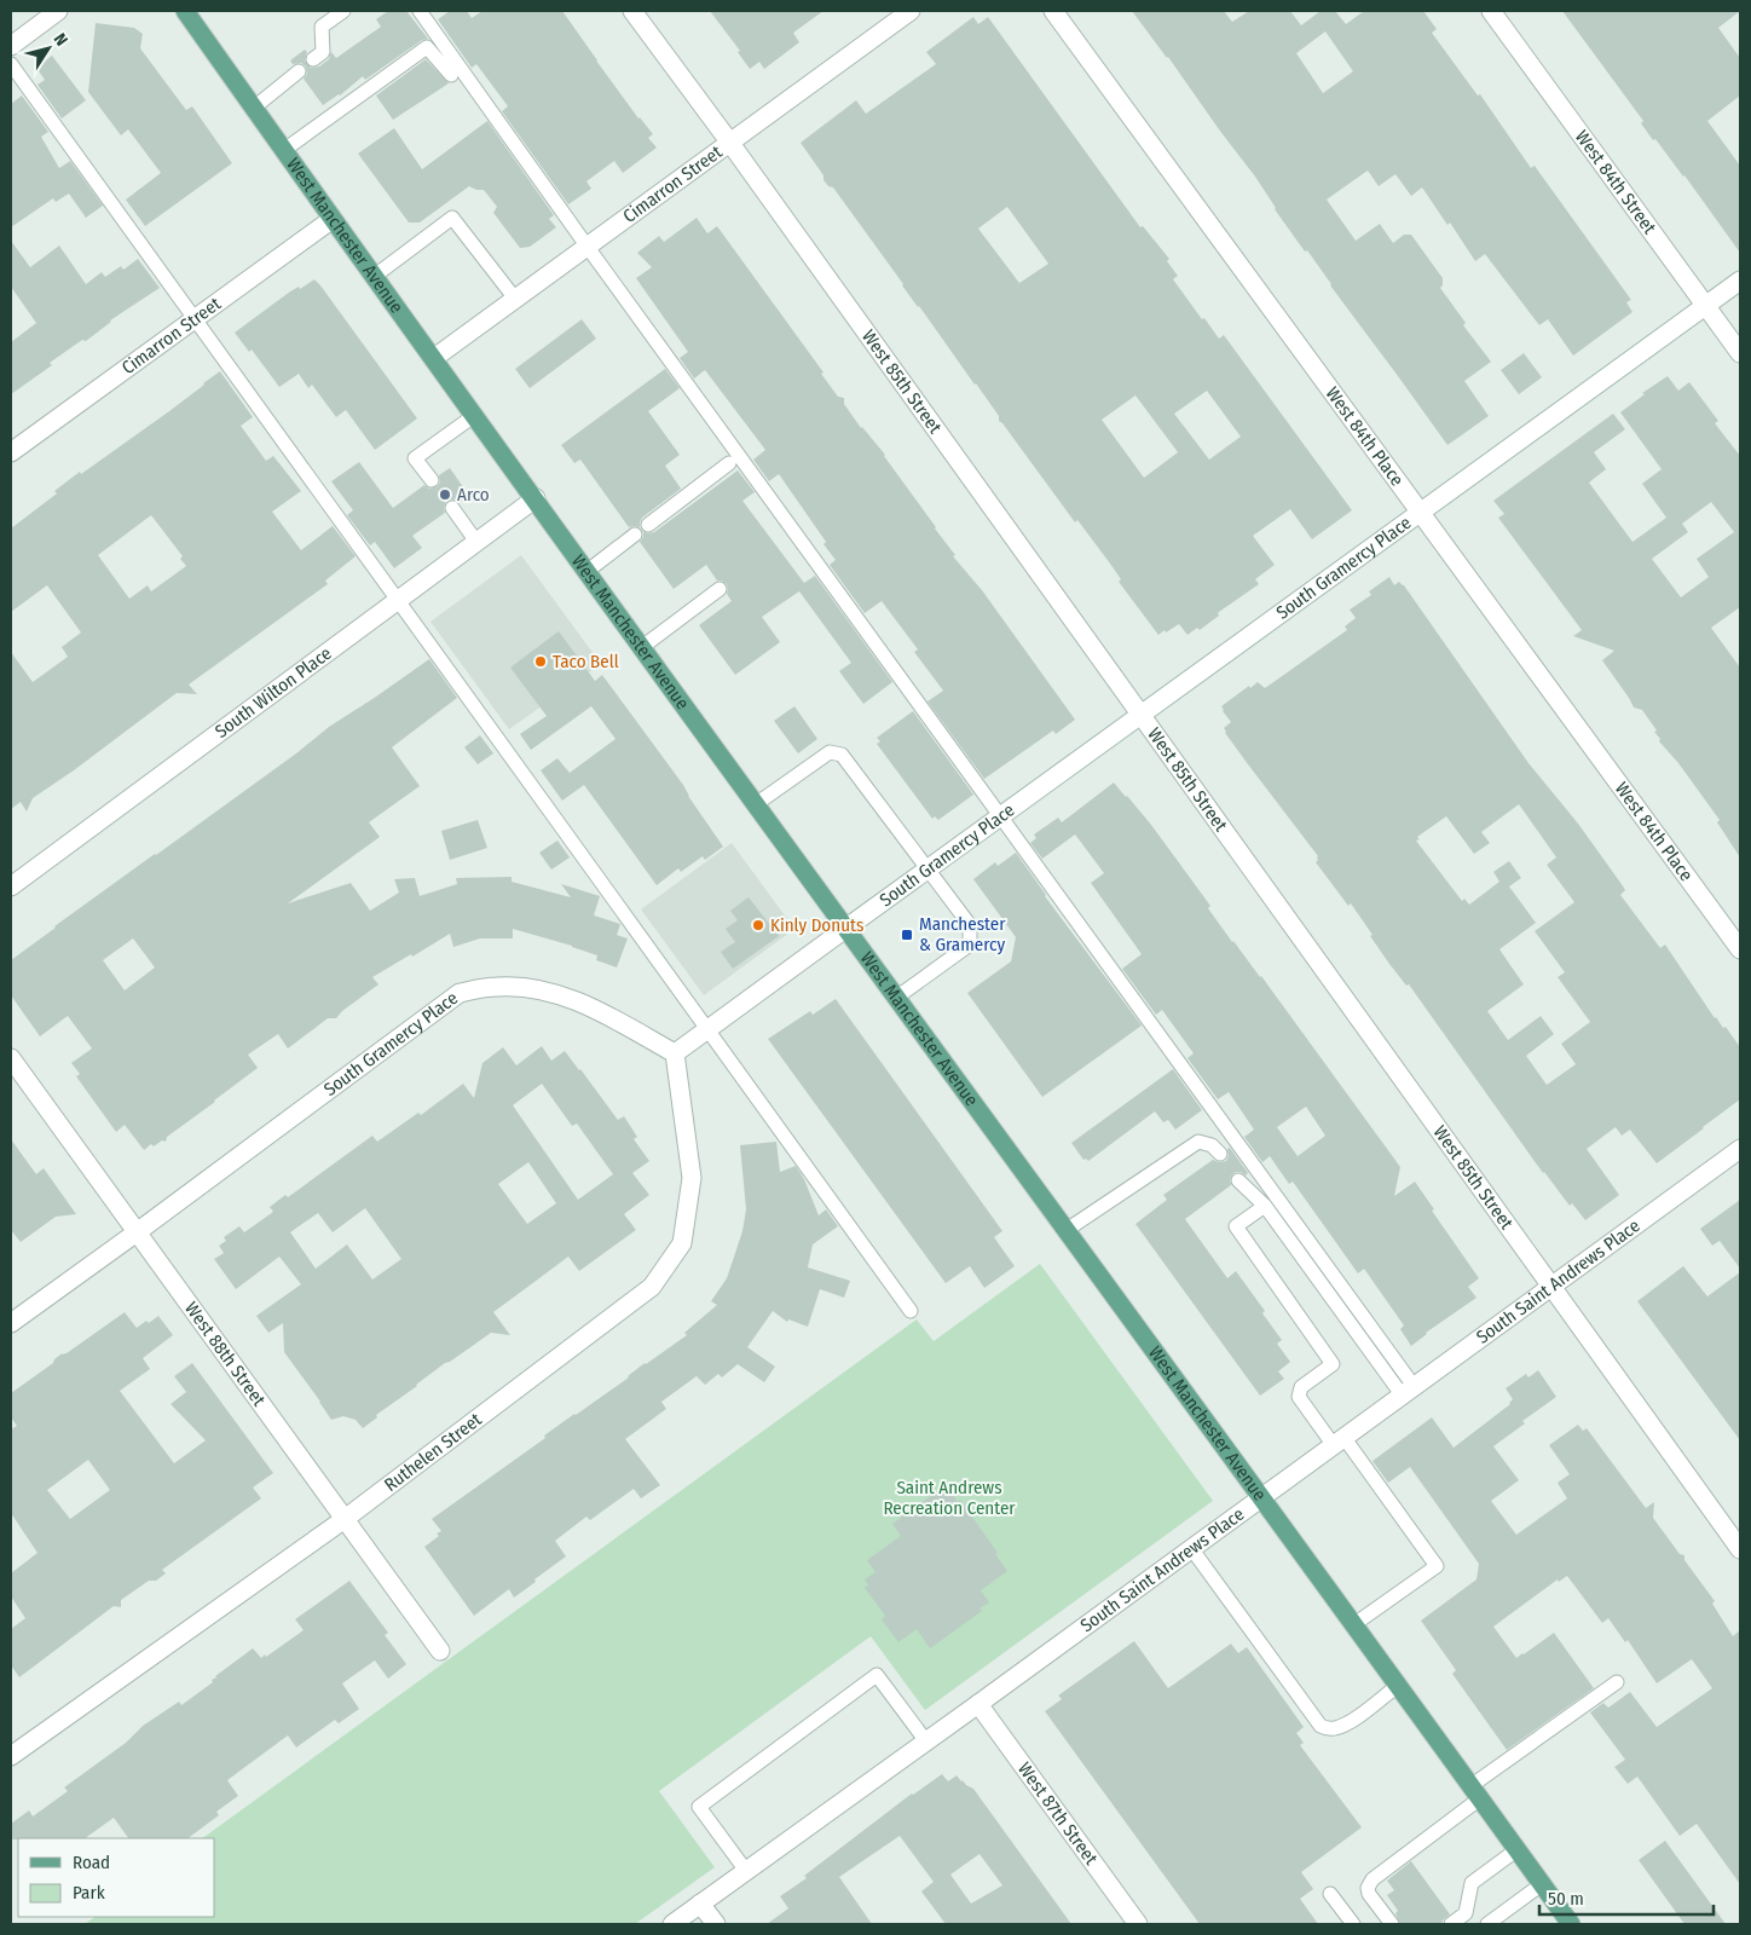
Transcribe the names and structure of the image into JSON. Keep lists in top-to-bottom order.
{
  "streets": {
    "main road": ["West Manchester Avenue"],
    "street": [
      "West 84th Street",
      "Cimarron Street",
      "West 85th Street",
      "West 84th Place",
      "South Gramercy Place",
      "South Wilton Place",
      "South Saint Andrews Place",
      "West 88th Street",
      "Ruthelen Street",
      "West 87th Street"
    ]
  },
  "crossings": [
    ["West 84th Street", "South Gramercy Place"],
    ["Cimarron Street", "West Manchester Avenue"],
    ["Cimarron Street", "West 85th Street"],
    ["West Manchester Avenue", "South Gramercy Place"],
    ["West Manchester Avenue", "South Wilton Place"],
    ["West Manchester Avenue", "South Saint Andrews Place"],
    ["West 85th Street", "South Gramercy Place"],
    ["West 85th Street", "South Saint Andrews Place"],
    ["West 84th Place", "South Gramercy Place"],
    ["South Gramercy Place", "West 88th Street"],
    ["South Gramercy Place", "Ruthelen Street"],
    ["South Saint Andrews Place", "West 87th Street"],
    ["West 88th Street", "Ruthelen Street"]
  ],
  "parks": ["Saint Andrews Recreation Center"],
  "places": {
    "other": ["Arco", "Taco Bell", "Kinly Donuts"],
    "transit": ["Manchester & Gramercy"]
  },
  "legend": ["Road", "Park"],
  "scale_bar": "50 m",
  "north": "top right"
}
